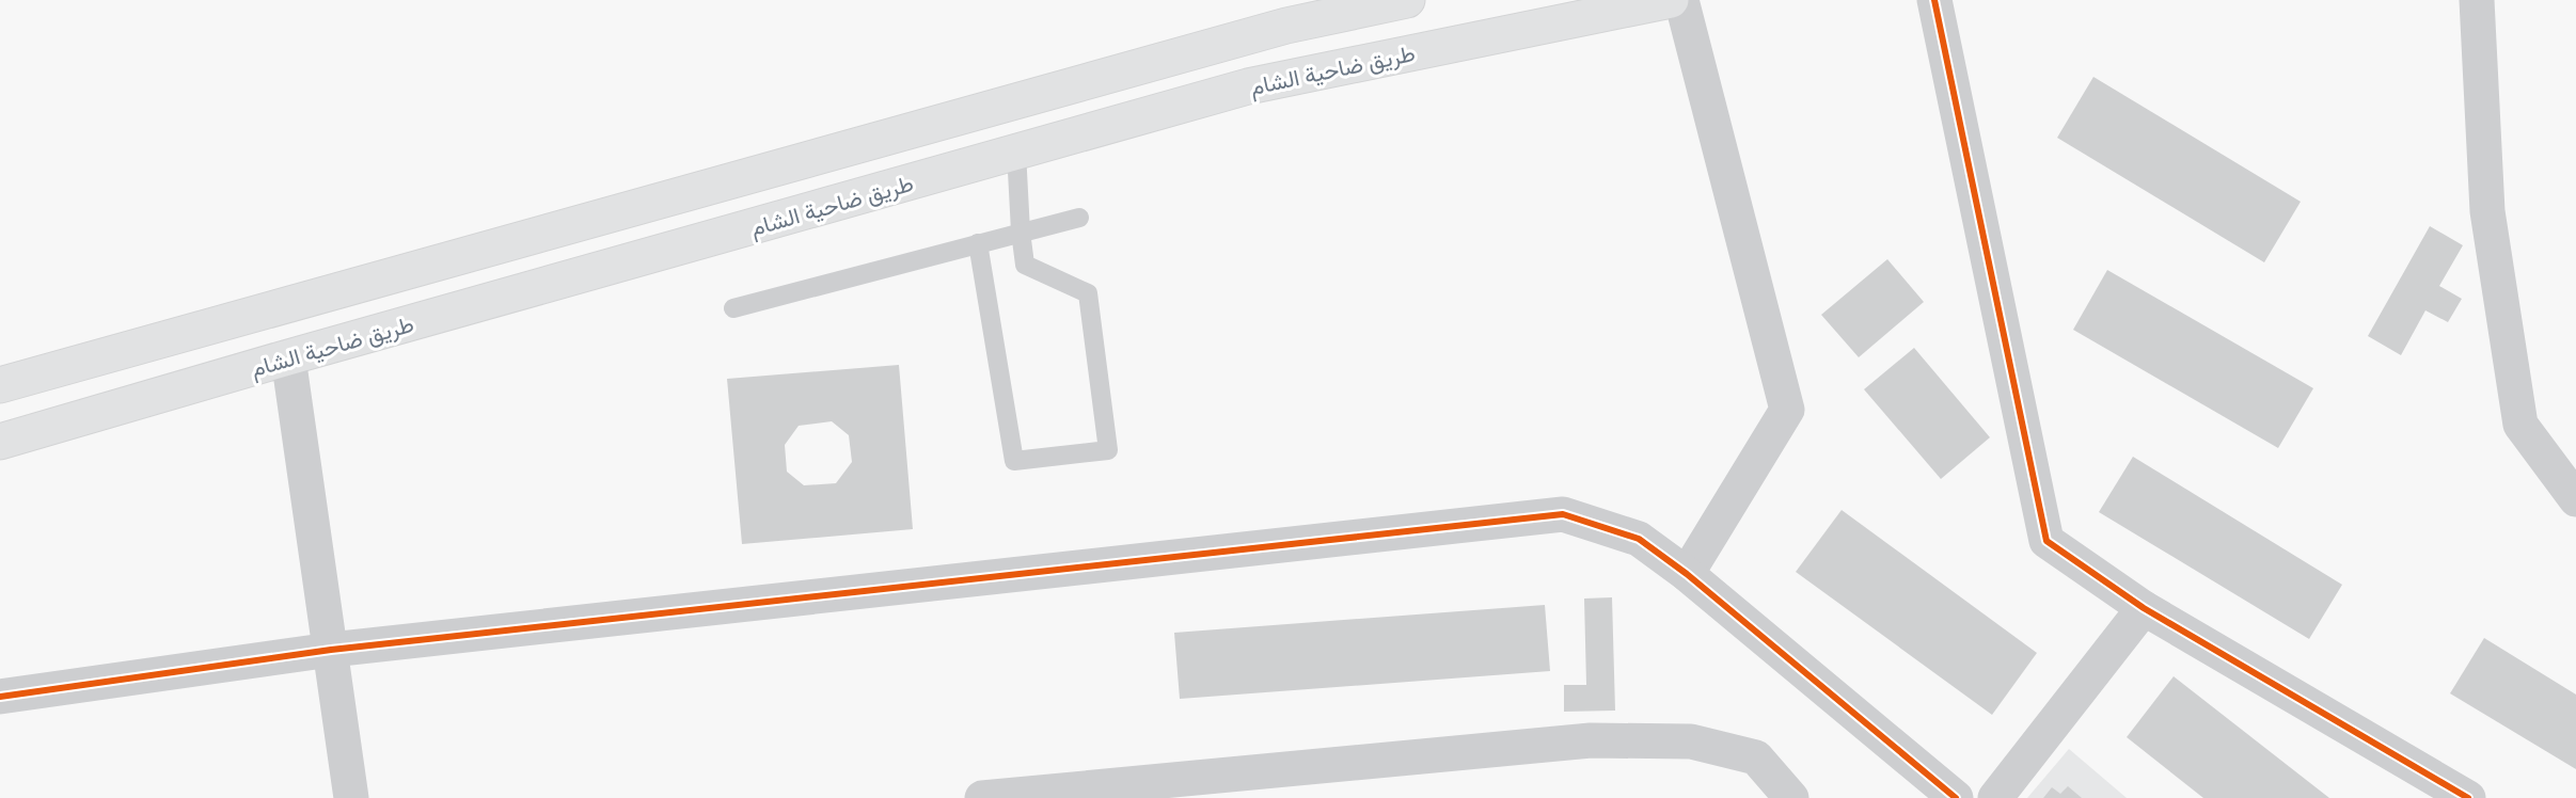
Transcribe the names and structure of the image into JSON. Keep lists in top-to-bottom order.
{
  "streets": {
    "main road": ["طريق ضاحية الشام"]
  }
}
